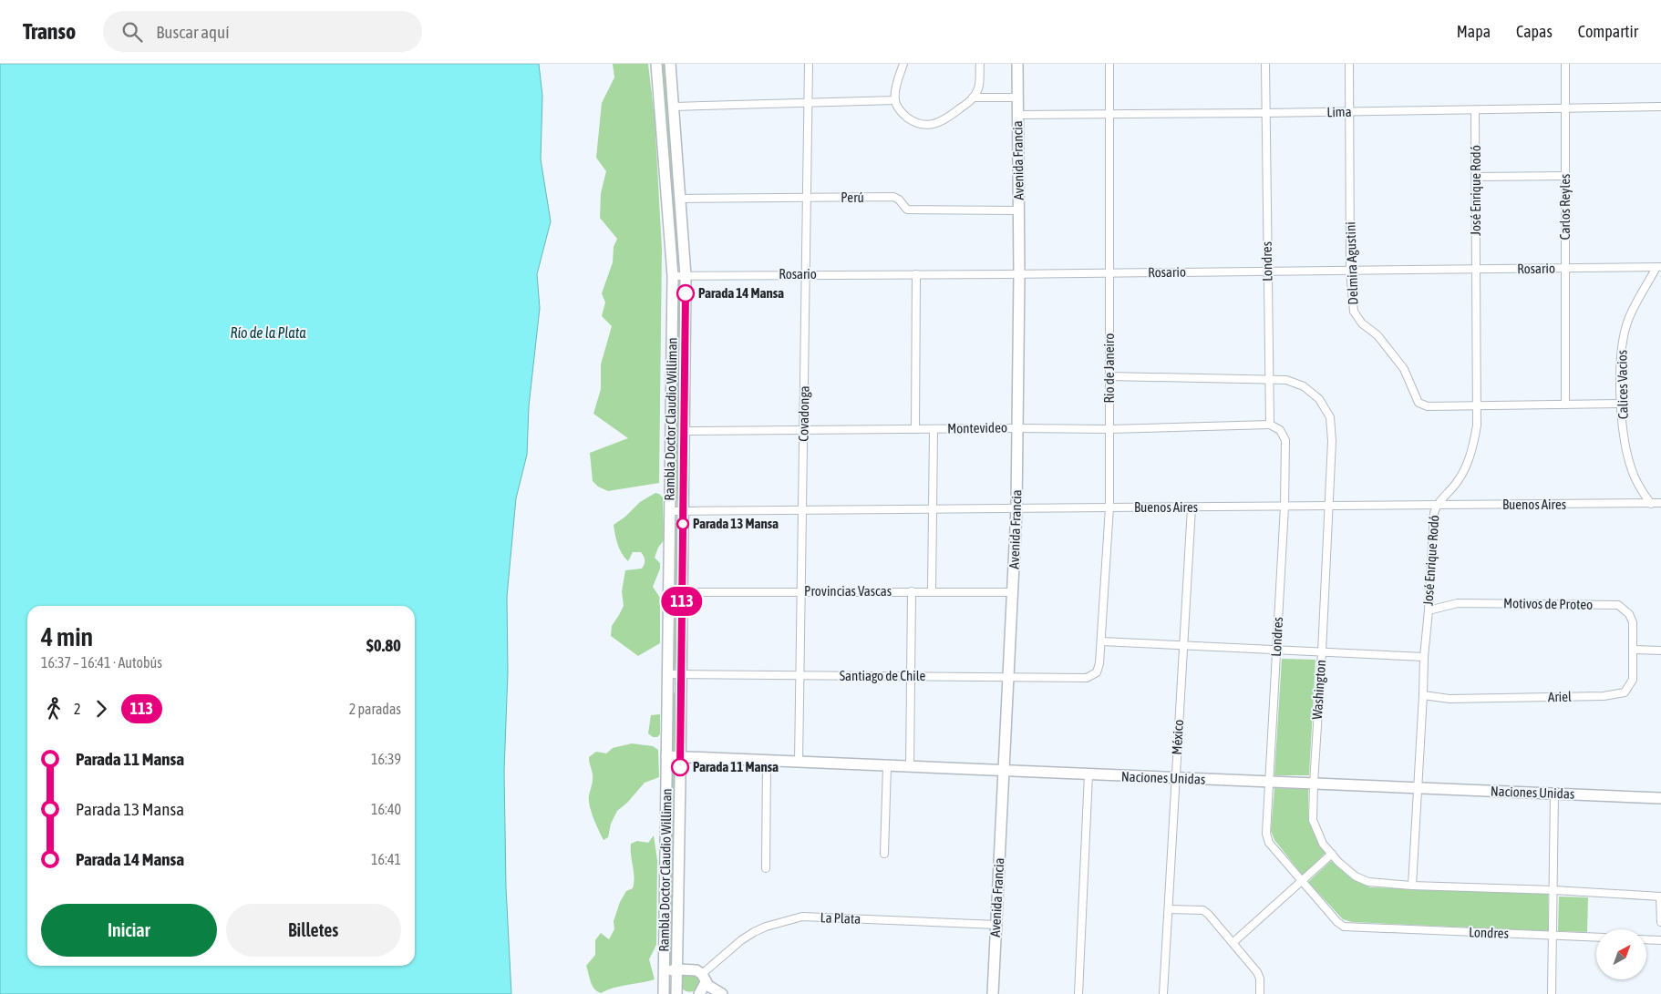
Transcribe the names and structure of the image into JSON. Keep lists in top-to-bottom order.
{
  "streets": {
    "street": [
      "Lima",
      "Avenida Francia",
      "José Enrique Rodó",
      "Perú",
      "Carlos Reyles",
      "Londres",
      "Delmira Agustini",
      "Rosario",
      "Rio de Janeiro",
      "Calices Vacios",
      "Covadonga",
      "Rambla Doctor Claudio Williman",
      "Montevideo",
      "Buenos Aires",
      "Provincias Vascas",
      "Motivos de Proteo",
      "Santiago de Chile",
      "Washington",
      "Ariel",
      "México",
      "Naciones Unidas",
      "La Plata"
    ]
  },
  "crossings": [
    ["Lima", "Avenida Francia"],
    ["Lima", "José Enrique Rodó"],
    ["Lima", "Carlos Reyles"],
    ["Lima", "Londres"],
    ["Lima", "Delmira Agustini"],
    ["Lima", "Rio de Janeiro"],
    ["Avenida Francia", "Perú"],
    ["Avenida Francia", "Rosario"],
    ["Avenida Francia", "Montevideo"],
    ["Avenida Francia", "Buenos Aires"],
    ["Avenida Francia", "Provincias Vascas"],
    ["Avenida Francia", "Santiago de Chile"],
    ["Avenida Francia", "Naciones Unidas"],
    ["Avenida Francia", "La Plata"],
    ["José Enrique Rodó", "Delmira Agustini"],
    ["José Enrique Rodó", "Rosario"],
    ["José Enrique Rodó", "Buenos Aires"],
    ["José Enrique Rodó", "Motivos de Proteo"],
    ["José Enrique Rodó", "Washington"],
    ["José Enrique Rodó", "Ariel"],
    ["José Enrique Rodó", "Naciones Unidas"],
    ["Perú", "Covadonga"],
    ["Perú", "Rambla Doctor Claudio Williman"],
    ["Carlos Reyles", "Delmira Agustini"],
    ["Carlos Reyles", "Rosario"],
    ["Londres", "Rosario"],
    ["Londres", "Montevideo"],
    ["Londres", "Buenos Aires"],
    ["Londres", "Washington"],
    ["Londres", "Naciones Unidas"],
    ["Delmira Agustini", "Rosario"],
    ["Delmira Agustini", "Calices Vacios"],
    ["Rosario", "Rio de Janeiro"],
    ["Rosario", "Calices Vacios"],
    ["Rosario", "Covadonga"],
    ["Rosario", "Rambla Doctor Claudio Williman"],
    ["Rio de Janeiro", "Montevideo"],
    ["Rio de Janeiro", "Buenos Aires"],
    ["Rio de Janeiro", "Santiago de Chile"],
    ["Rio de Janeiro", "Washington"],
    ["Calices Vacios", "Buenos Aires"],
    ["Covadonga", "Montevideo"],
    ["Covadonga", "Buenos Aires"],
    ["Covadonga", "Provincias Vascas"],
    ["Covadonga", "Santiago de Chile"],
    ["Covadonga", "Naciones Unidas"],
    ["Rambla Doctor Claudio Williman", "Montevideo"],
    ["Rambla Doctor Claudio Williman", "Buenos Aires"],
    ["Rambla Doctor Claudio Williman", "Provincias Vascas"],
    ["Rambla Doctor Claudio Williman", "Santiago de Chile"],
    ["Rambla Doctor Claudio Williman", "Naciones Unidas"],
    ["Buenos Aires", "Washington"],
    ["Buenos Aires", "México"],
    ["Motivos de Proteo", "Ariel"],
    ["Washington", "Naciones Unidas"],
    ["México", "Naciones Unidas"]
  ],
  "water": ["Río de la Plata"],
  "places": ["Parada 14 Mansa", "Parada 13 Mansa", "Parada 11 Mansa"],
  "lines": ["bus line 113"],
  "north": "top right",
  "page": {
    "header": "Transo",
    "search": "Buscar aquí",
    "nav": ["Mapa", "Capas", "Compartir"],
    "on_map": "113",
    "heading": ["4 min", "16:37 – 16:41 · Autobús", "$0.80"],
    "legs": ["2", "113", "2 paradas"],
    "list": [
      {
        "name": "Parada 11 Mansa",
        "value": "16:39"
      },
      {
        "name": "Parada 13 Mansa",
        "value": "16:40"
      },
      {
        "name": "Parada 14 Mansa",
        "value": "16:41"
      }
    ],
    "buttons": ["Iniciar", "Billetes"]
  }
}
